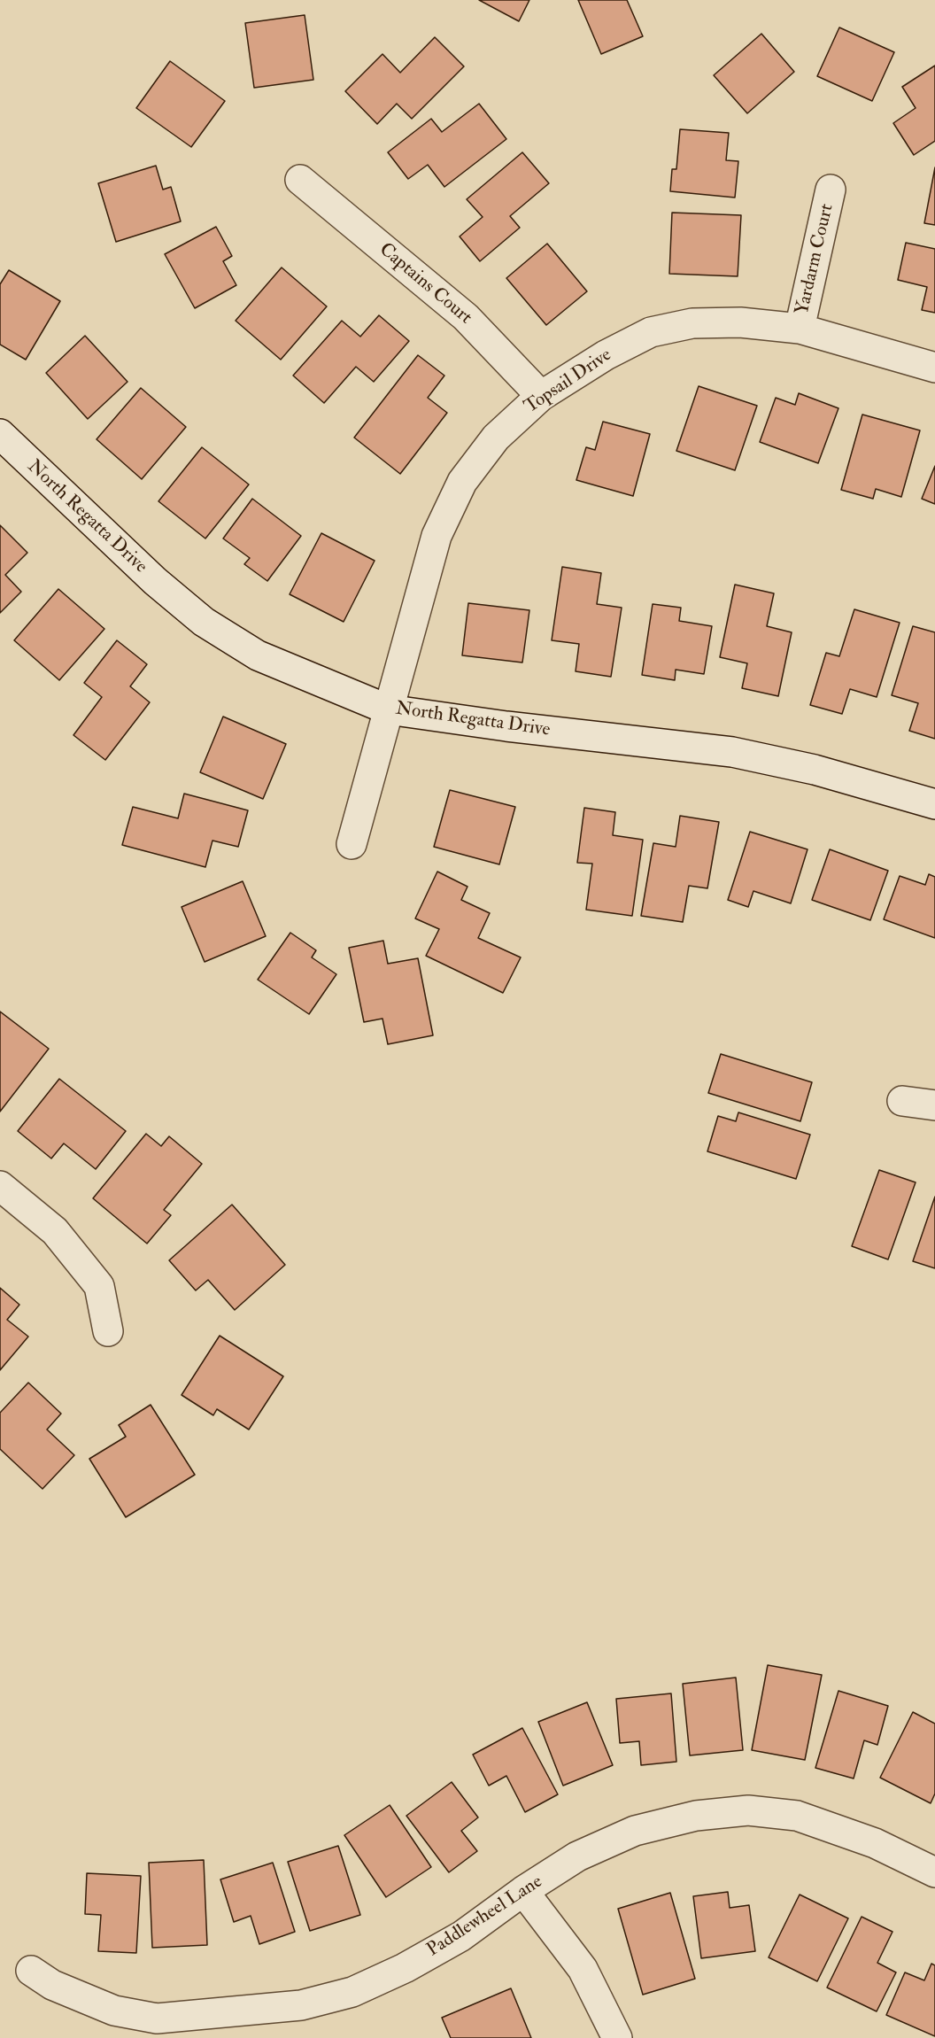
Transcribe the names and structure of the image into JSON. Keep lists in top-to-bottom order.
{
  "streets": {
    "street": [
      "Yardarm Court",
      "Captains Court",
      "Topsail Drive",
      "North Regatta Drive",
      "Paddlewheel Lane"
    ]
  },
  "crossings": [
    ["Yardarm Court", "Topsail Drive"],
    ["Captains Court", "Topsail Drive"],
    ["Topsail Drive", "North Regatta Drive"]
  ]
}
